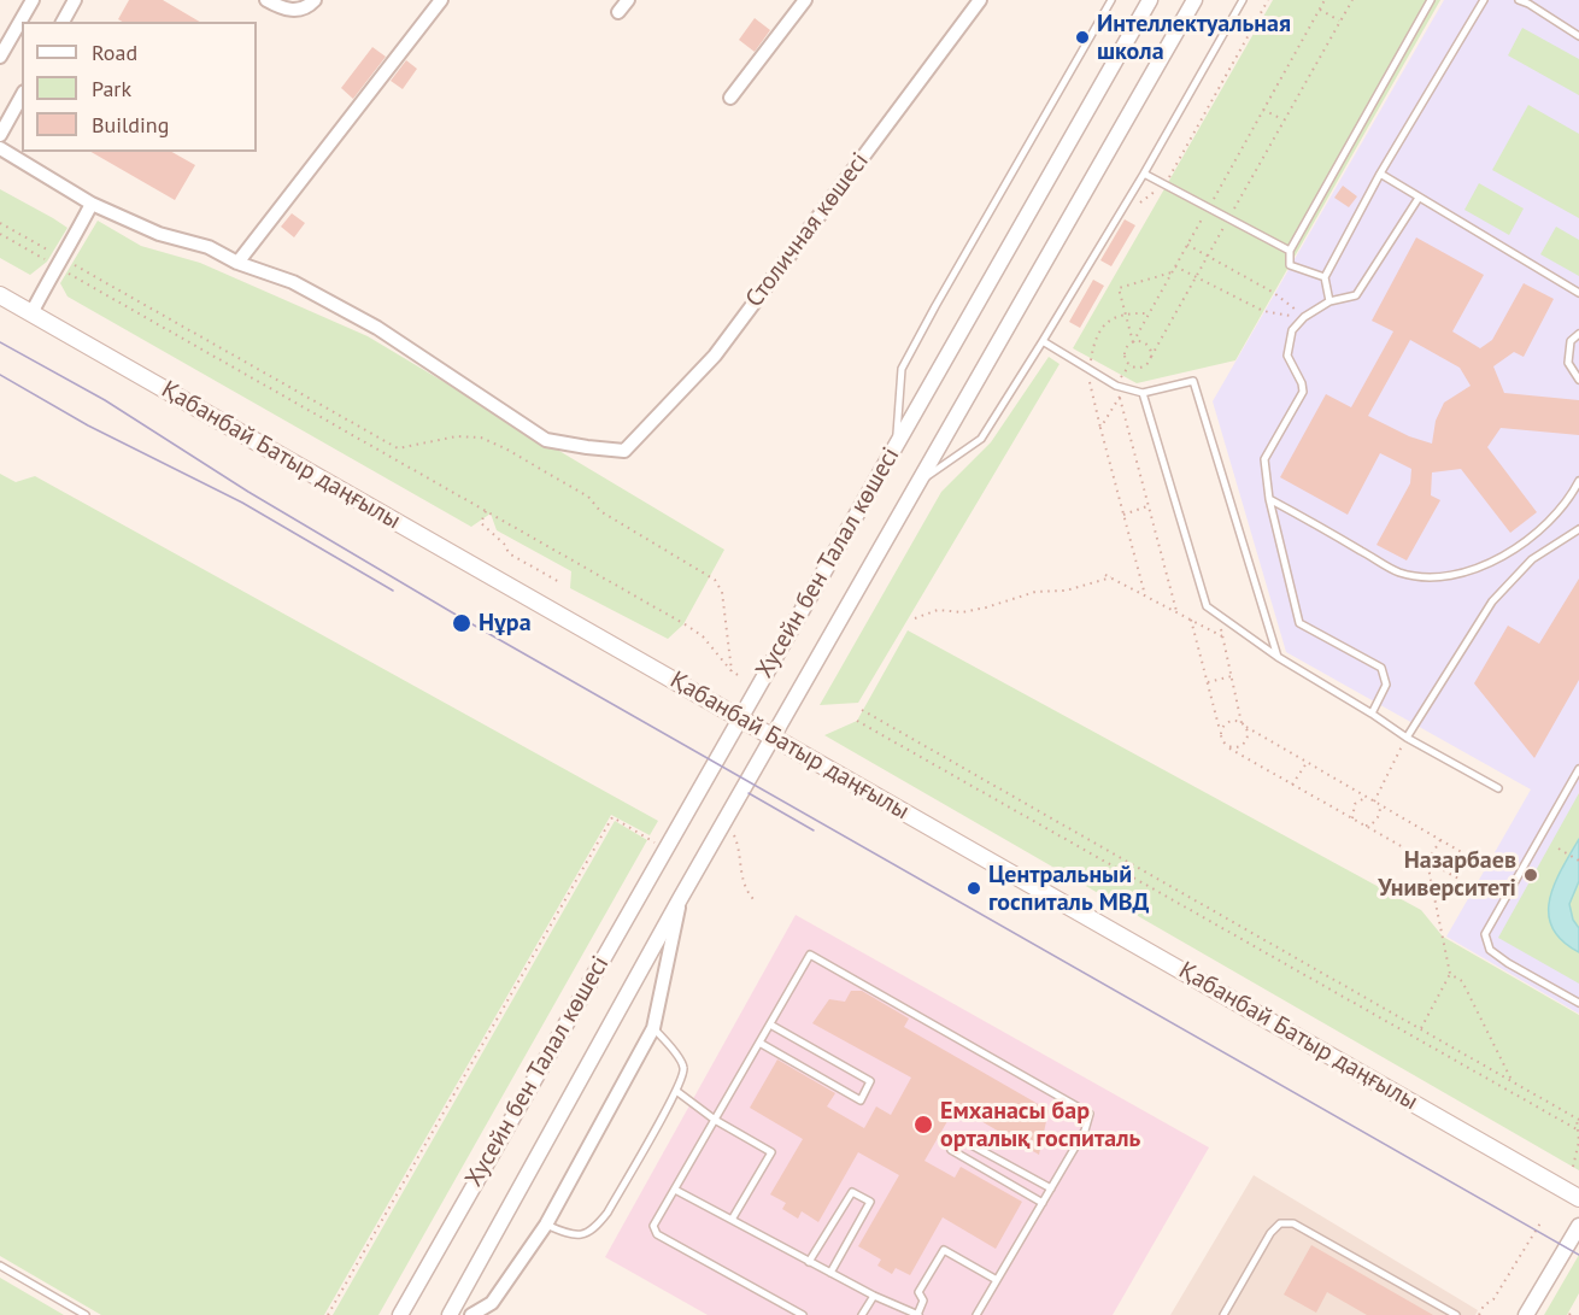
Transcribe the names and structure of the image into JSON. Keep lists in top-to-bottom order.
{
  "streets": {
    "main road": ["Қабанбай Батыр даңғылы"],
    "street": ["Столичная көшесі", "Хусейн бен Талал көшесі"]
  },
  "crossings": [
    ["Қабанбай Батыр даңғылы", "Хусейн бен Талал көшесі"]
  ],
  "places": [
    "Интеллектуальная школа",
    "Нұра",
    "Назарбаев Университеті",
    "Центральный госпиталь МВД",
    "Емханасы бар орталық госпиталь"
  ],
  "legend": ["Road", "Park", "Building"]
}
